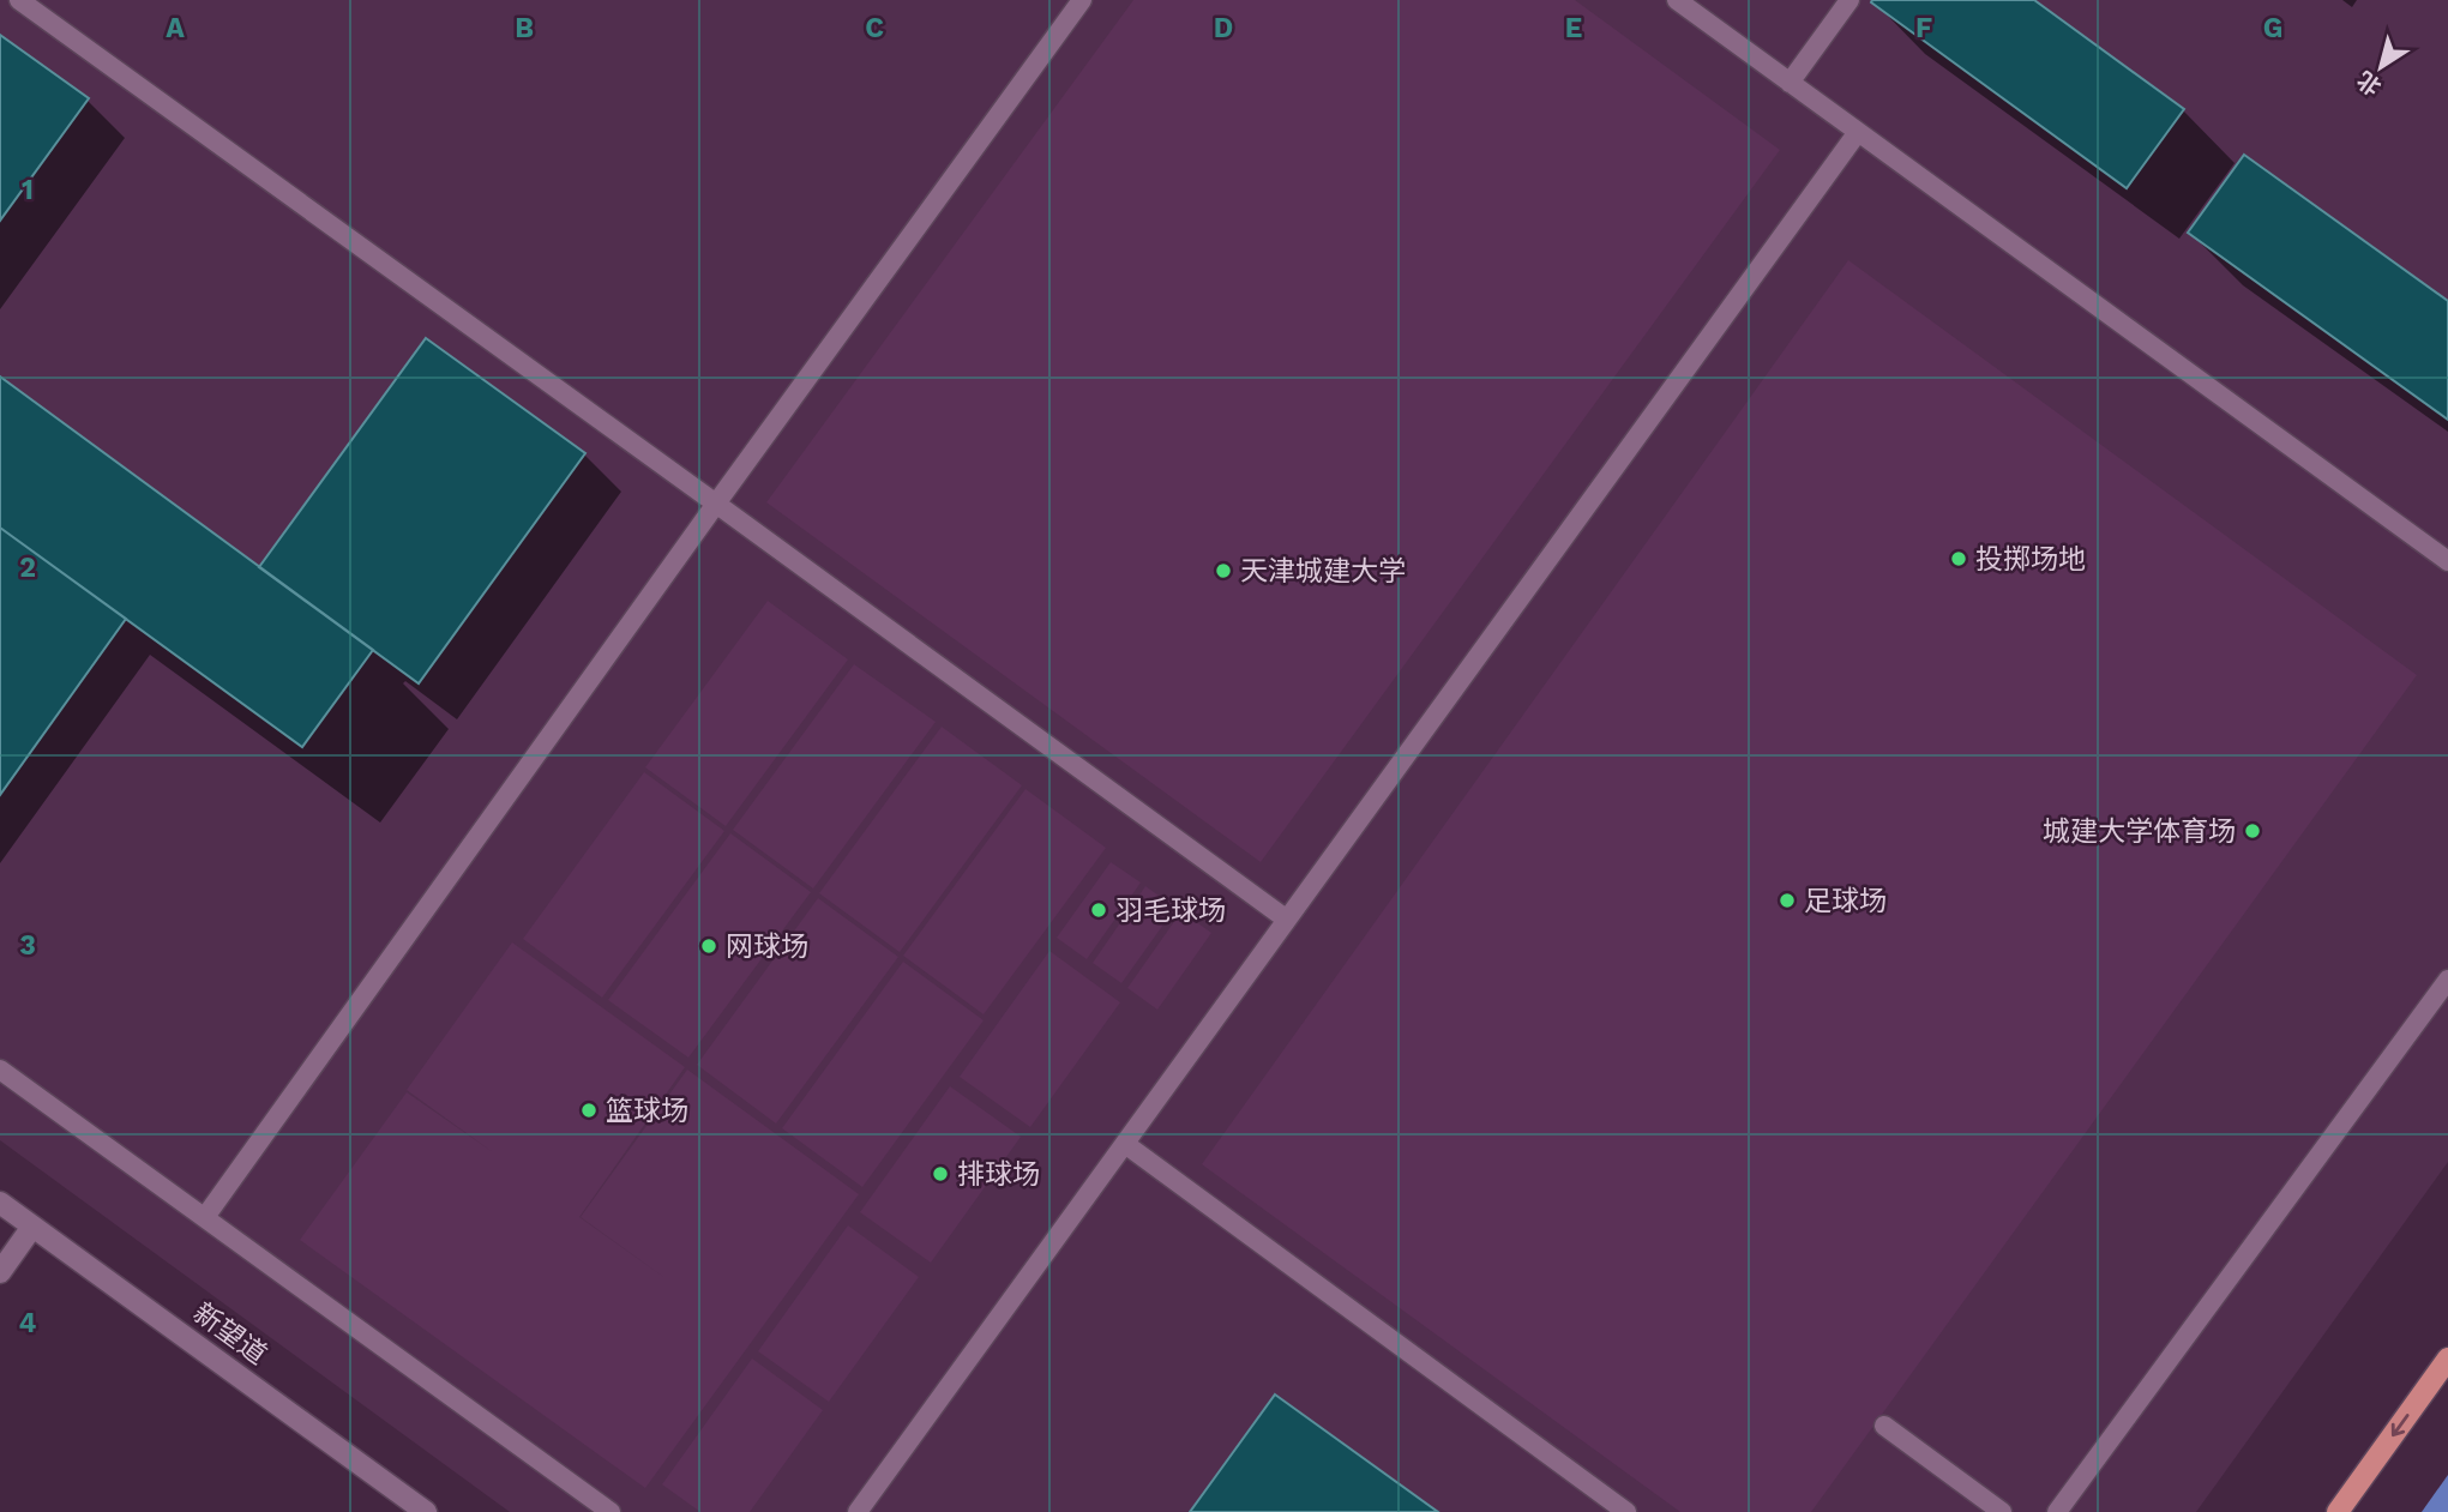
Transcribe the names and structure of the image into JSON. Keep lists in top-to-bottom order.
{
  "streets": {
    "street": ["新望道"]
  },
  "places": [
    "投掷场地",
    "天津城建大学",
    "城建大学体育场",
    "足球场",
    "羽毛球场",
    "网球场",
    "篮球场",
    "排球场"
  ],
  "north": "bottom left",
  "grid": {
    "columns": [
      "A",
      "B",
      "C",
      "D",
      "E",
      "F",
      "G"
    ],
    "rows": [
      "1",
      "2",
      "3",
      "4"
    ]
  }
}
